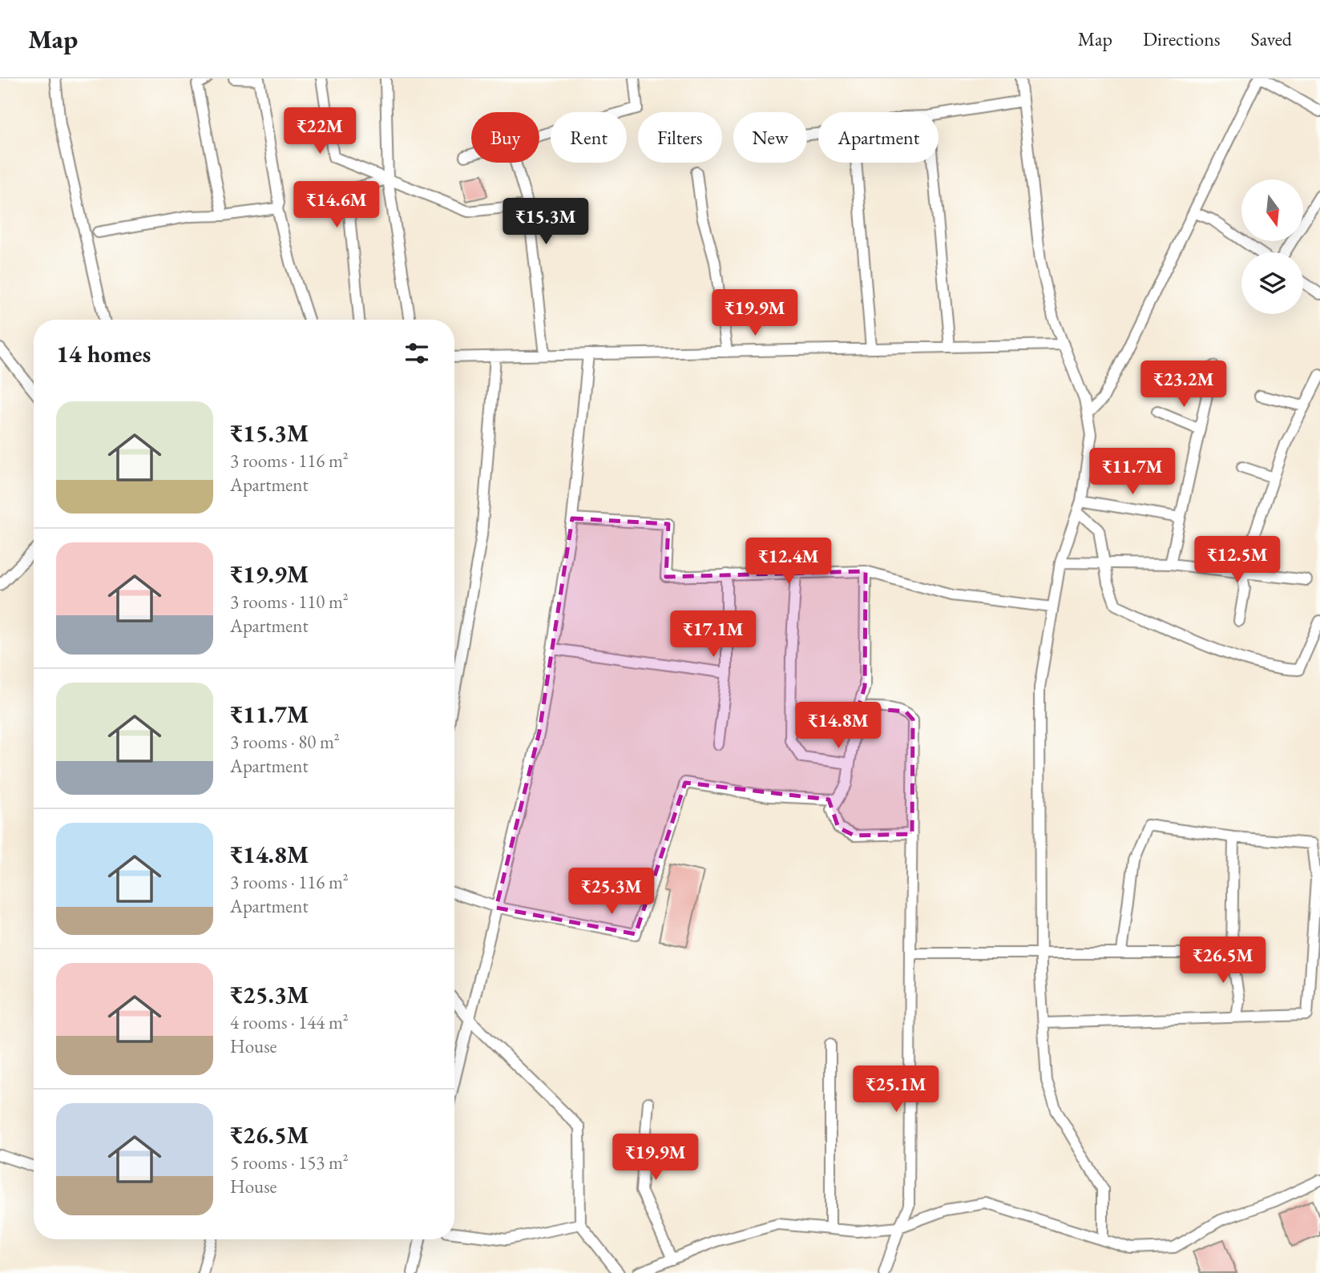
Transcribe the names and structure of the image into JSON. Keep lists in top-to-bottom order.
{
  "north": "bottom",
  "page": {
    "header": "Map",
    "nav": ["Map", "Directions", "Saved"],
    "price": [
      "₹22M",
      "₹14.6M",
      "₹15.3M",
      "₹19.9M",
      "₹23.2M",
      "₹11.7M",
      "₹12.5M",
      "₹12.4M",
      "₹17.1M",
      "₹14.8M",
      "₹25.3M",
      "₹26.5M",
      "₹25.1M",
      "₹19.9M"
    ],
    "chip": [
      "Buy",
      "Rent",
      "Filters",
      "New",
      "Apartment"
    ],
    "heading": "14 homes",
    "list": [
      {
        "name": "₹15.3M",
        "note": "3 rooms · 116 m² · Apartment"
      },
      {
        "name": "₹19.9M",
        "note": "3 rooms · 110 m² · Apartment"
      },
      {
        "name": "₹11.7M",
        "note": "3 rooms · 80 m² · Apartment"
      },
      {
        "name": "₹14.8M",
        "note": "3 rooms · 116 m² · Apartment"
      },
      {
        "name": "₹25.3M",
        "note": "4 rooms · 144 m² · House"
      },
      {
        "name": "₹26.5M",
        "note": "5 rooms · 153 m² · House"
      }
    ]
  }
}
